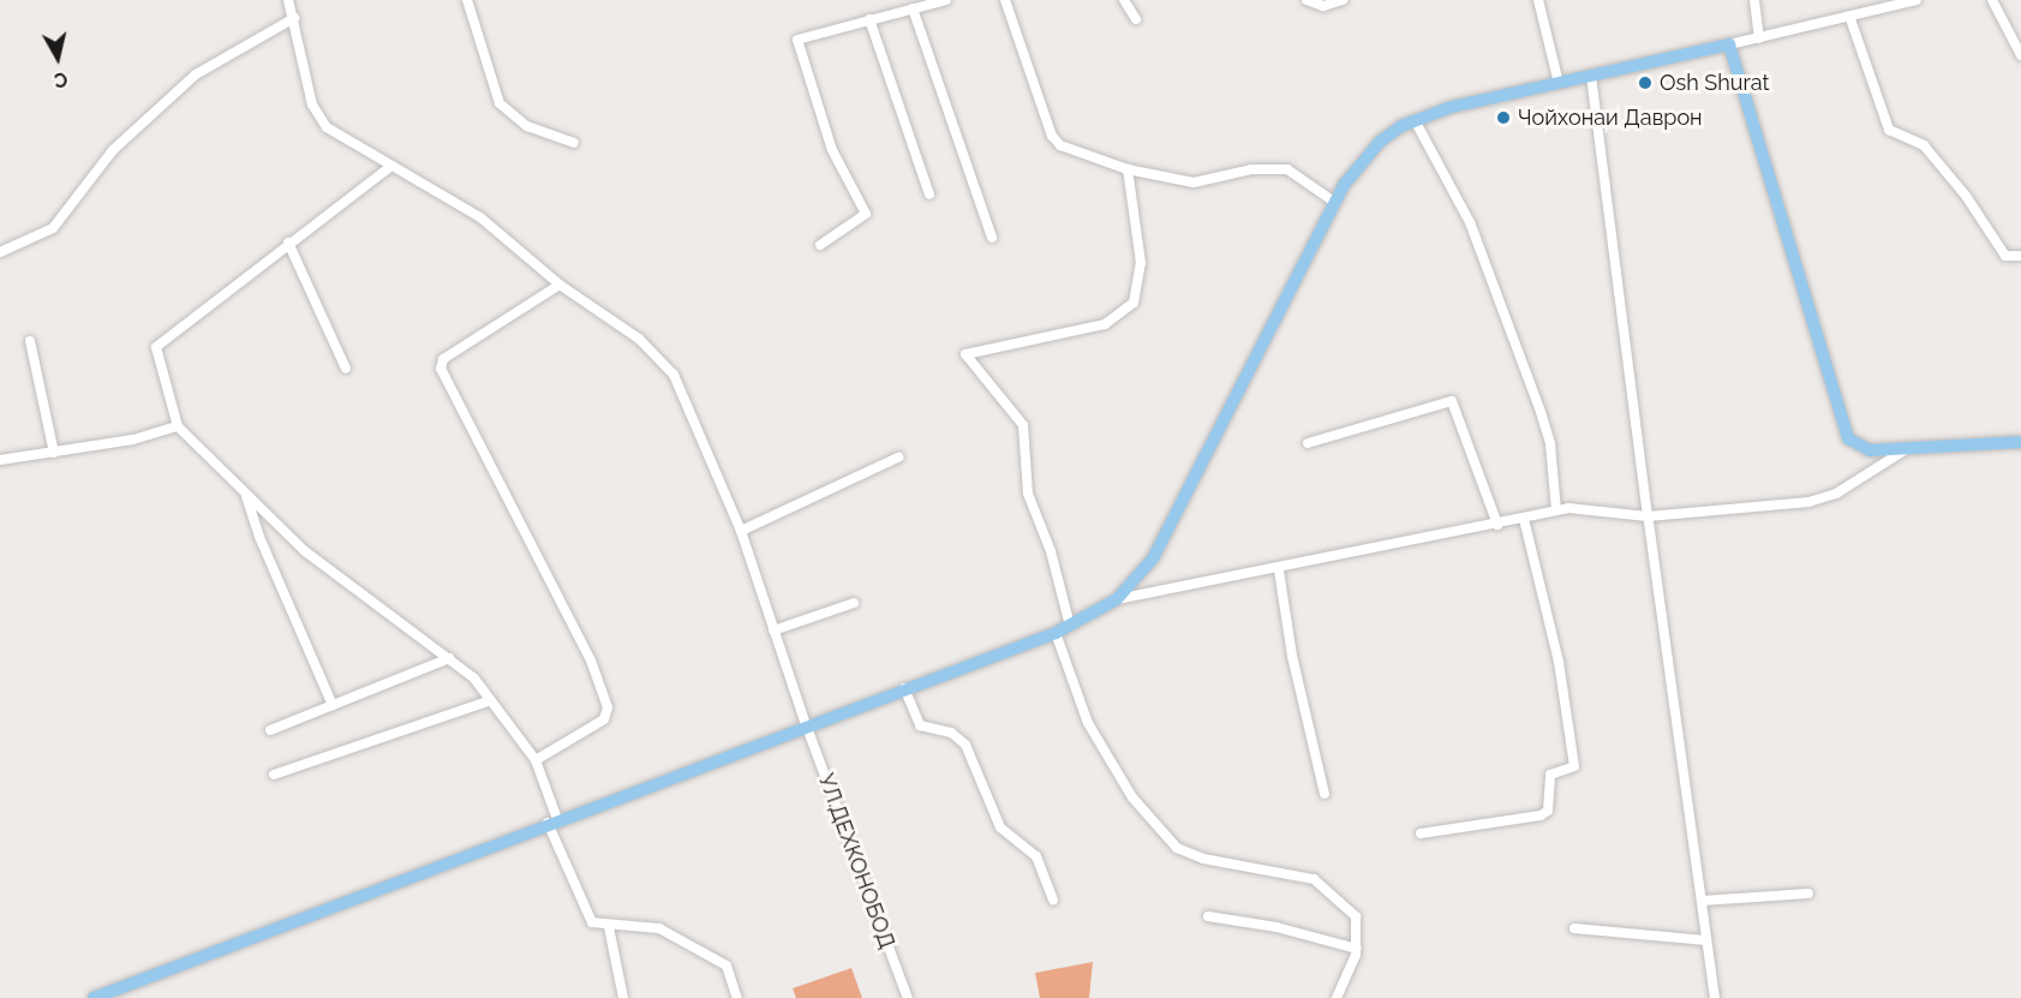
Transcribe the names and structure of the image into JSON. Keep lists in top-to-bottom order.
{
  "streets": {
    "street": ["УЛ.ДЕХКОНОБОД"]
  },
  "places": ["Osh Shurat", "Чойхонаи Даврон"],
  "north": "bottom"
}
